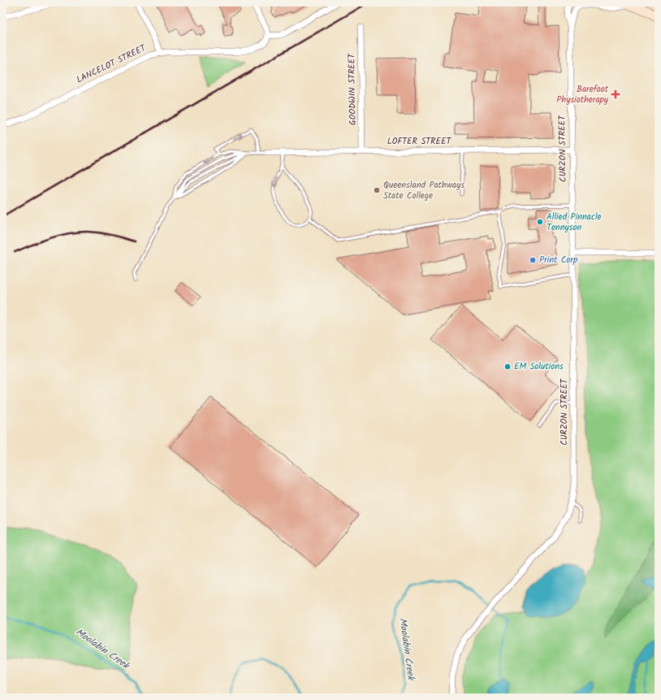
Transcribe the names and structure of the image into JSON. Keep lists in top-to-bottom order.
{
  "streets": {
    "street": [
      "LANCELOT STREET",
      "GOODWIN STREET",
      "LOFTER STREET",
      "CURZON STREET"
    ]
  },
  "crossings": [
    ["GOODWIN STREET", "LOFTER STREET"],
    ["LOFTER STREET", "CURZON STREET"]
  ],
  "water": ["Moolabin Creek"],
  "places": {
    "health": ["Barefoot Physiotherapy"],
    "other": [
      "Queensland Pathways State College",
      "Allied Pinnacle Tennyson",
      "Print Corp",
      "EM Solutions"
    ]
  }
}
